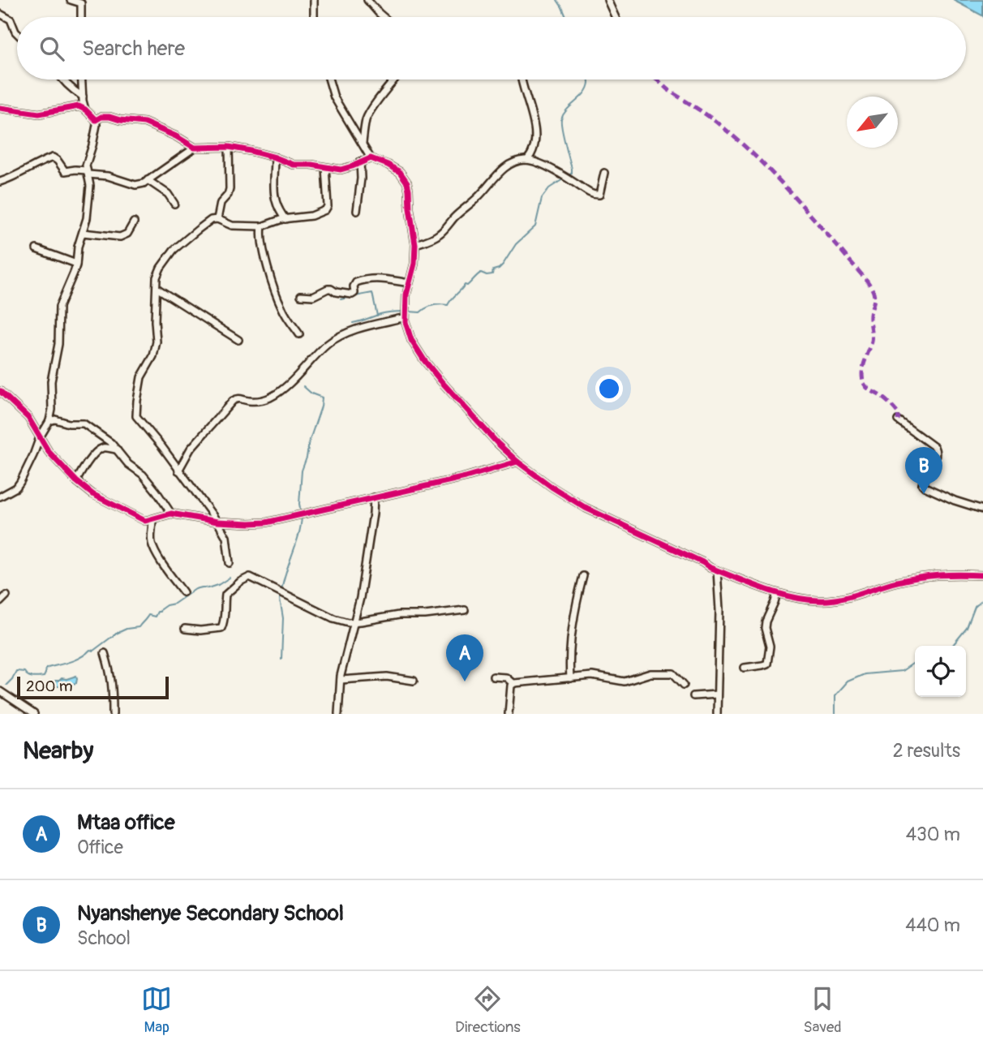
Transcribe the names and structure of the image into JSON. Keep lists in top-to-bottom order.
{
  "scale_bar": "200 m",
  "north": "bottom left",
  "page": {
    "search": "Search here",
    "pins": ["B", "A"],
    "scale": "200 m",
    "heading": ["Nearby", "2 results"],
    "list": [
      {
        "mark": "A",
        "name": "Mtaa office",
        "note": "Office",
        "value": "430 m"
      },
      {
        "mark": "B",
        "name": "Nyanshenye Secondary School",
        "note": "School",
        "value": "440 m"
      }
    ],
    "nav": ["Map", "Directions", "Saved"]
  }
}
